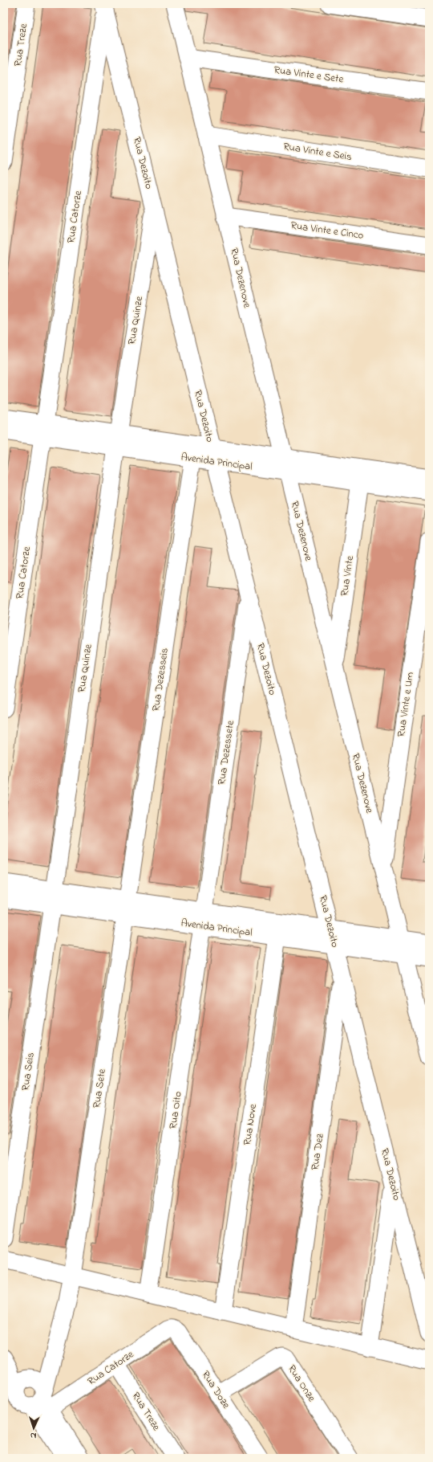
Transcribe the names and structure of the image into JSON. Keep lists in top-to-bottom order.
{
  "streets": {
    "street": [
      "Rua Treze",
      "Rua Vinte e Sete",
      "Rua Vinte e Seis",
      "Rua Dezoito",
      "Rua Catorze",
      "Rua Vinte e Cinco",
      "Rua Dezenove",
      "Rua Quinze",
      "Avenida Principal",
      "Rua Vinte",
      "Rua Dezesseis",
      "Rua Vinte e Um",
      "Rua Dezessete",
      "Rua Seis",
      "Rua Sete",
      "Rua Oito",
      "Rua Nove",
      "Rua Dez",
      "Rua Onze",
      "Rua Doze"
    ]
  },
  "crossings": [
    ["Rua Treze", "Rua Catorze"],
    ["Rua Vinte e Sete", "Rua Dezenove"],
    ["Rua Vinte e Seis", "Rua Dezenove"],
    ["Rua Dezoito", "Rua Catorze"],
    ["Rua Dezoito", "Rua Quinze"],
    ["Rua Dezoito", "Avenida Principal"],
    ["Rua Dezoito", "Rua Dezessete"],
    ["Rua Dezoito", "Rua Dez"],
    ["Rua Catorze", "Avenida Principal"],
    ["Rua Catorze", "Rua Sete"],
    ["Rua Catorze", "Rua Doze"],
    ["Rua Vinte e Cinco", "Rua Dezenove"],
    ["Rua Dezenove", "Avenida Principal"],
    ["Rua Dezenove", "Rua Vinte"],
    ["Rua Dezenove", "Rua Vinte e Um"],
    ["Rua Quinze", "Avenida Principal"],
    ["Rua Quinze", "Rua Seis"],
    ["Avenida Principal", "Rua Vinte"],
    ["Avenida Principal", "Rua Dezesseis"],
    ["Avenida Principal", "Rua Dezessete"],
    ["Avenida Principal", "Rua Seis"],
    ["Avenida Principal", "Rua Sete"],
    ["Avenida Principal", "Rua Oito"],
    ["Avenida Principal", "Rua Nove"],
    ["Rua Dezesseis", "Rua Sete"],
    ["Rua Dezessete", "Rua Oito"],
    ["Rua Onze", "Rua Doze"]
  ],
  "north": "bottom"
}
